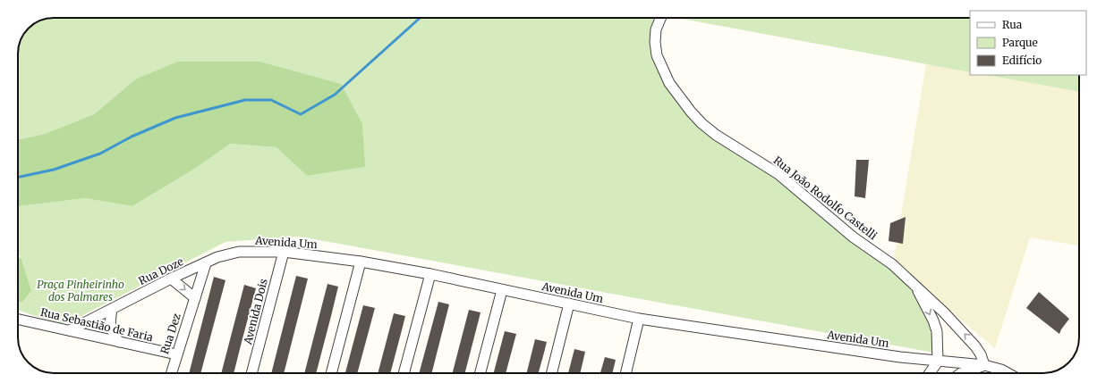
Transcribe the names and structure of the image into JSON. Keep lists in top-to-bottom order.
{
  "streets": {
    "street": [
      "Rua João Rodolfo Castelli",
      "Avenida Um",
      "Rua Doze",
      "Avenida Dois",
      "Rua Sebastião de Faria",
      "Rua Dez"
    ]
  },
  "crossings": [
    ["Rua João Rodolfo Castelli", "Avenida Um"],
    ["Avenida Um", "Rua Doze"],
    ["Avenida Um", "Avenida Dois"],
    ["Avenida Um", "Rua Dez"],
    ["Rua Doze", "Rua Sebastião de Faria"],
    ["Rua Doze", "Rua Dez"],
    ["Rua Sebastião de Faria", "Rua Dez"]
  ],
  "parks": ["Praça Pinheirinho dos Palmares"],
  "legend": ["Rua", "Parque", "Edifício"]
}
